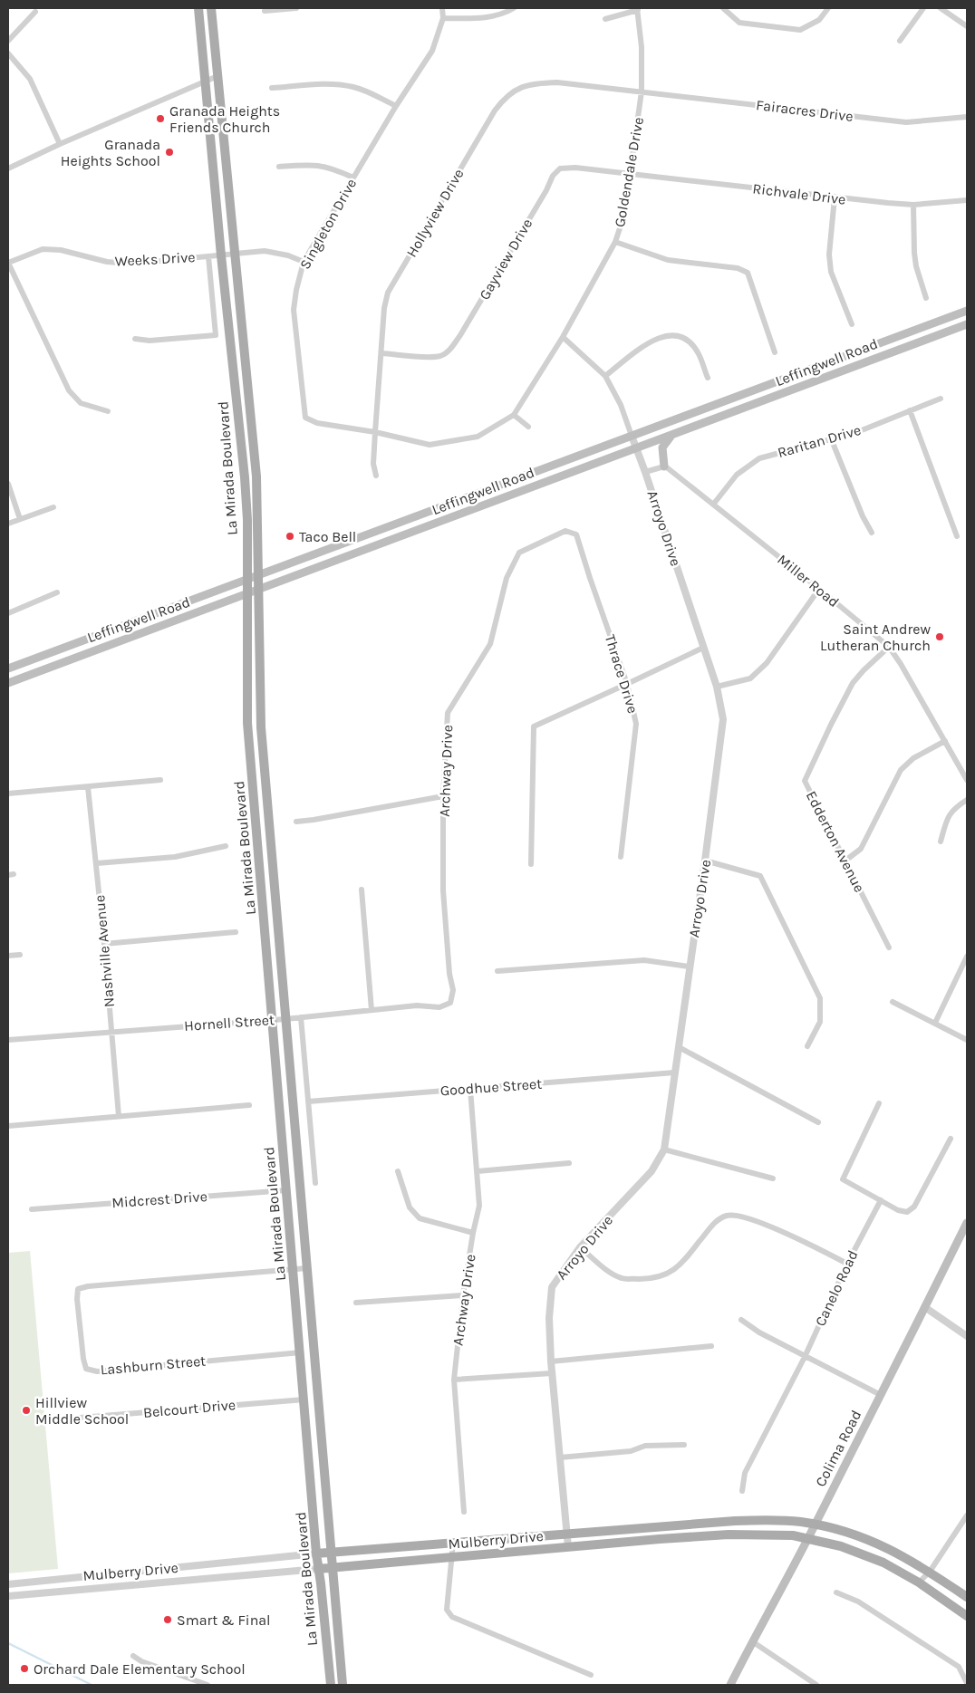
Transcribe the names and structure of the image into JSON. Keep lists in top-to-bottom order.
{
  "streets": {
    "main road": [
      "Leffingwell Road",
      "La Mirada Boulevard",
      "Colima Road",
      "Mulberry Drive"
    ],
    "street": [
      "Fairacres Drive",
      "Goldendale Drive",
      "Richvale Drive",
      "Hollyview Drive",
      "Singleton Drive",
      "Weeks Drive",
      "Gayview Drive",
      "Raritan Drive",
      "Arroyo Drive",
      "Miller Road",
      "Thrace Drive",
      "Archway Drive",
      "Edderton Avenue",
      "Nashville Avenue",
      "Hornell Street",
      "Goodhue Street",
      "Midcrest Drive",
      "Canelo Road",
      "Lashburn Street",
      "Belcourt Drive"
    ]
  },
  "crossings": [
    ["Fairacres Drive", "Goldendale Drive"],
    ["Fairacres Drive", "Hollyview Drive"],
    ["Goldendale Drive", "Richvale Drive"],
    ["Goldendale Drive", "Hollyview Drive"],
    ["Goldendale Drive", "Singleton Drive"],
    ["Goldendale Drive", "Gayview Drive"],
    ["Goldendale Drive", "Arroyo Drive"],
    ["Richvale Drive", "Gayview Drive"],
    ["Hollyview Drive", "Singleton Drive"],
    ["Hollyview Drive", "Gayview Drive"],
    ["Singleton Drive", "Weeks Drive"],
    ["Weeks Drive", "La Mirada Boulevard"],
    ["Leffingwell Road", "La Mirada Boulevard"],
    ["Leffingwell Road", "Arroyo Drive"],
    ["Raritan Drive", "Miller Road"],
    ["La Mirada Boulevard", "Hornell Street"],
    ["La Mirada Boulevard", "Midcrest Drive"],
    ["La Mirada Boulevard", "Lashburn Street"],
    ["La Mirada Boulevard", "Belcourt Drive"],
    ["La Mirada Boulevard", "Mulberry Drive"],
    ["Arroyo Drive", "Goodhue Street"],
    ["Arroyo Drive", "Mulberry Drive"],
    ["Miller Road", "Edderton Avenue"],
    ["Thrace Drive", "Archway Drive"],
    ["Archway Drive", "Hornell Street"],
    ["Archway Drive", "Goodhue Street"],
    ["Nashville Avenue", "Hornell Street"],
    ["Colima Road", "Mulberry Drive"]
  ],
  "places": [
    "Granada Heights Friends Church",
    "Granada Heights School",
    "Taco Bell",
    "Saint Andrew Lutheran Church",
    "Hillview Middle School",
    "Smart & Final",
    "Orchard Dale Elementary School"
  ]
}
